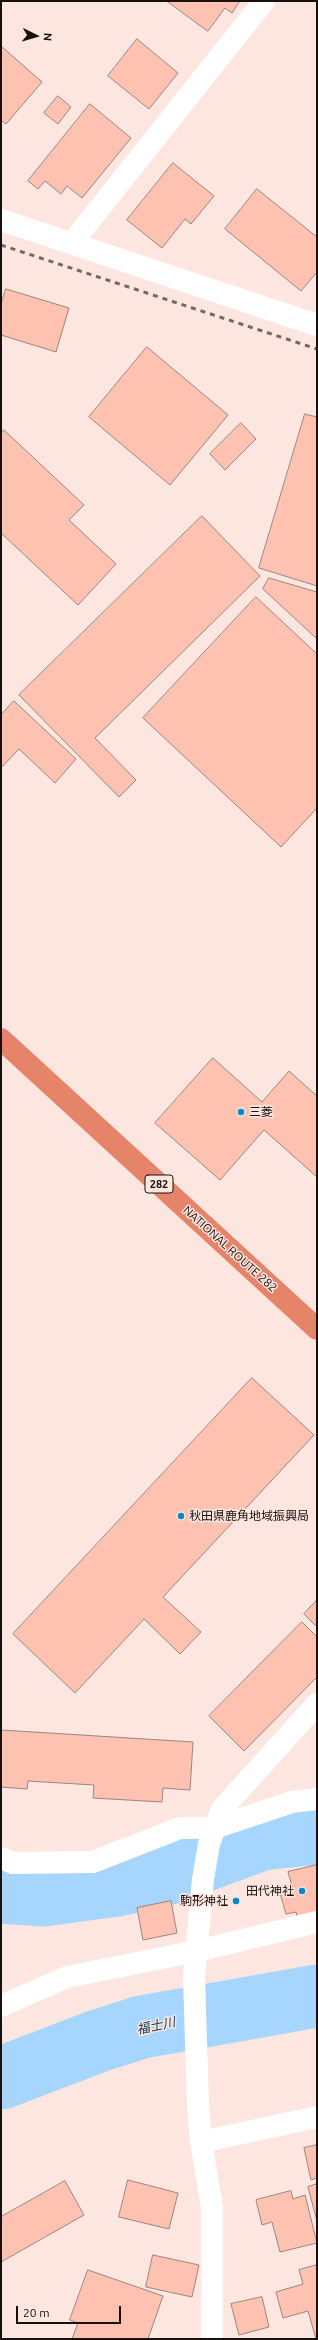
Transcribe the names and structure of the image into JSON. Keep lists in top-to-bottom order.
{
  "streets": {
    "highway": ["282", "NATIONAL ROUTE 282"]
  },
  "water": ["福士川"],
  "places": [
    "三菱",
    "秋田県鹿角地域振興局",
    "田代神社",
    "駒形神社"
  ],
  "scale_bar": "20 m",
  "north": "right"
}
